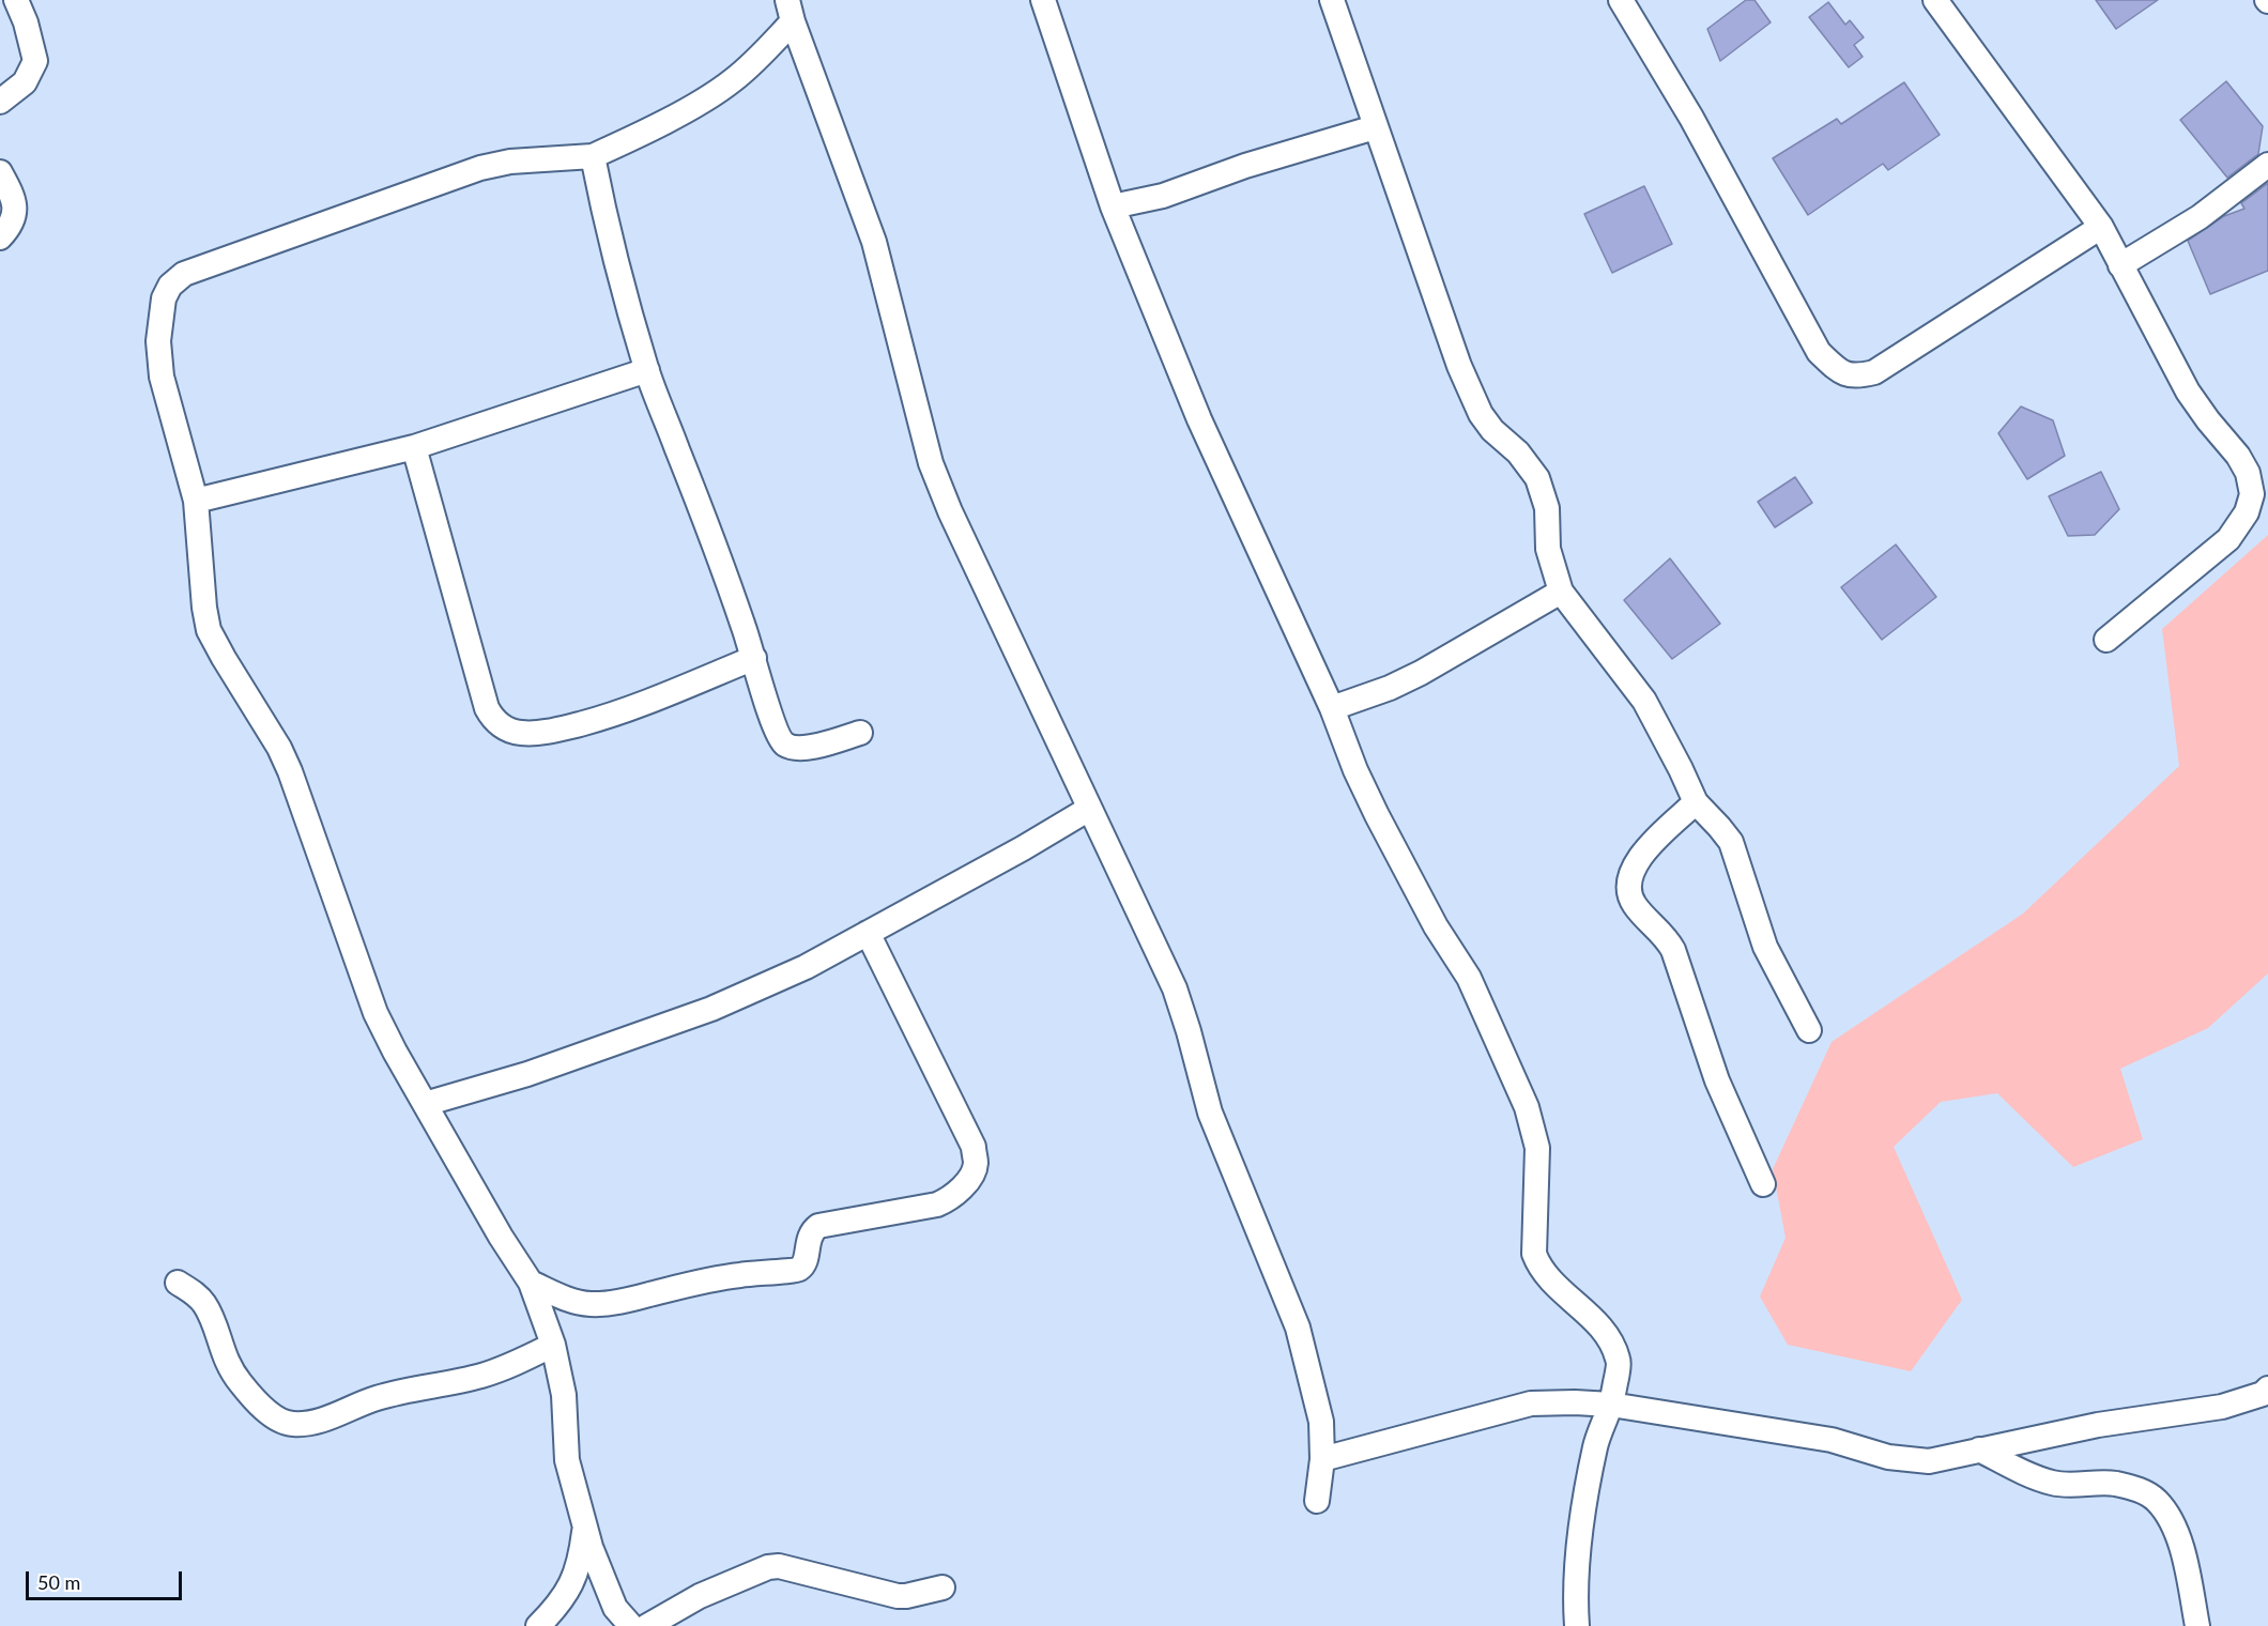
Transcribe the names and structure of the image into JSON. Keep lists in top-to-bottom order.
{
  "scale_bar": "50 m"
}
